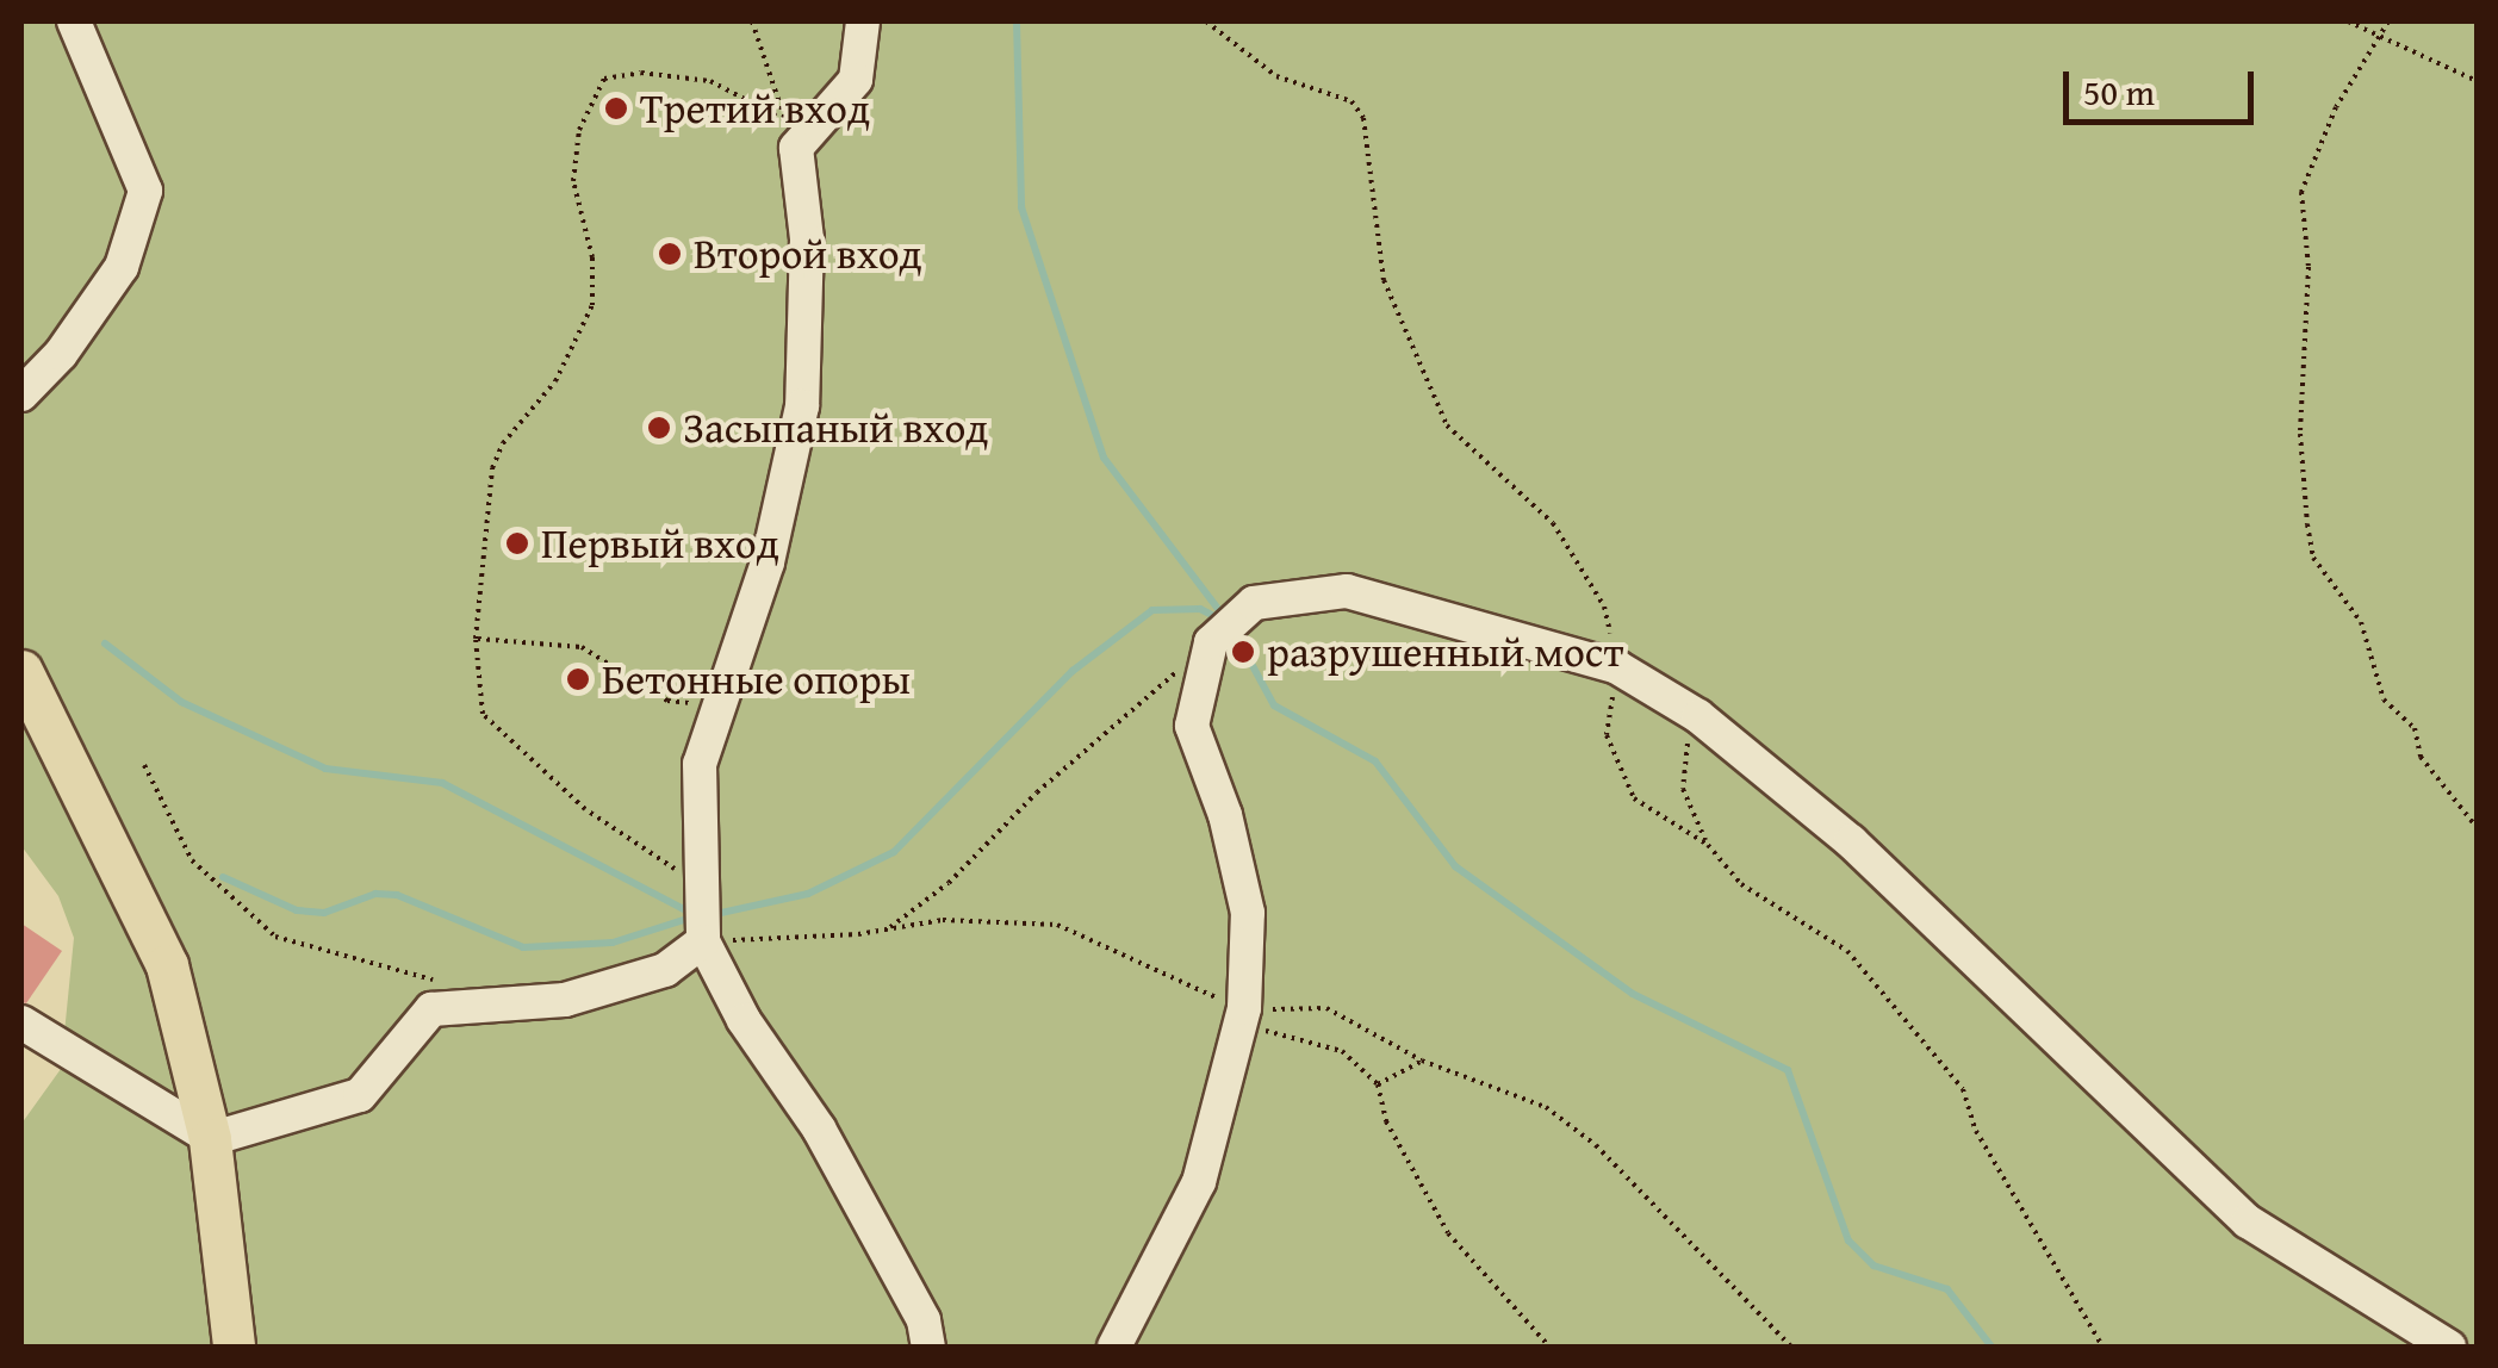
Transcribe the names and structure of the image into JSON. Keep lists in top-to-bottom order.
{
  "places": [
    "Третий вход",
    "Второй вход",
    "Засыпаный вход",
    "Первый вход",
    "разрушенный мост",
    "Бетонные опоры"
  ],
  "scale_bar": "50 m"
}
